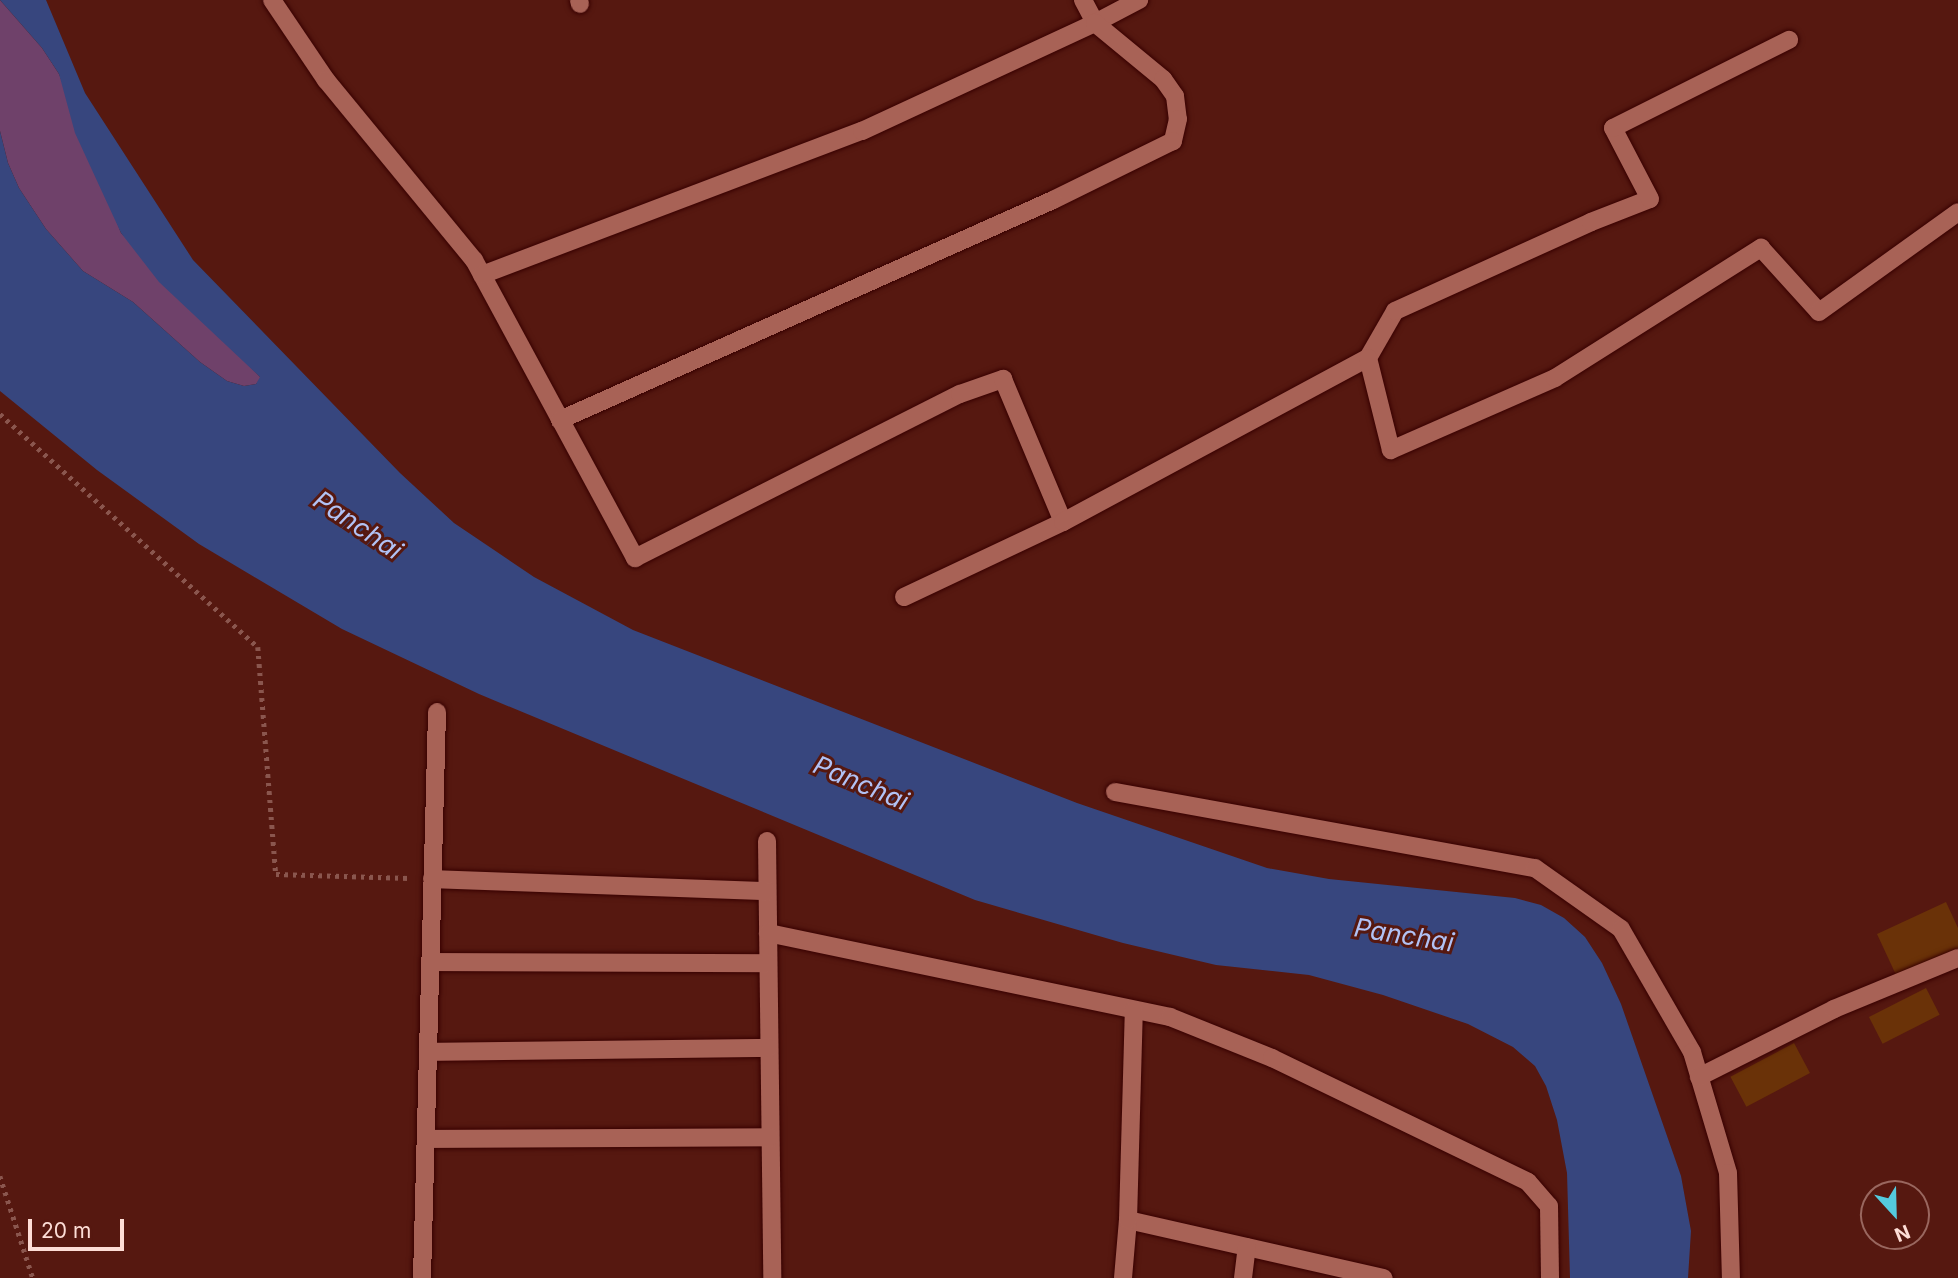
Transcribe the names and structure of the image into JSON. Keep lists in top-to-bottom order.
{
  "water": ["Panchai"],
  "scale_bar": "20 m",
  "north": "bottom"
}
